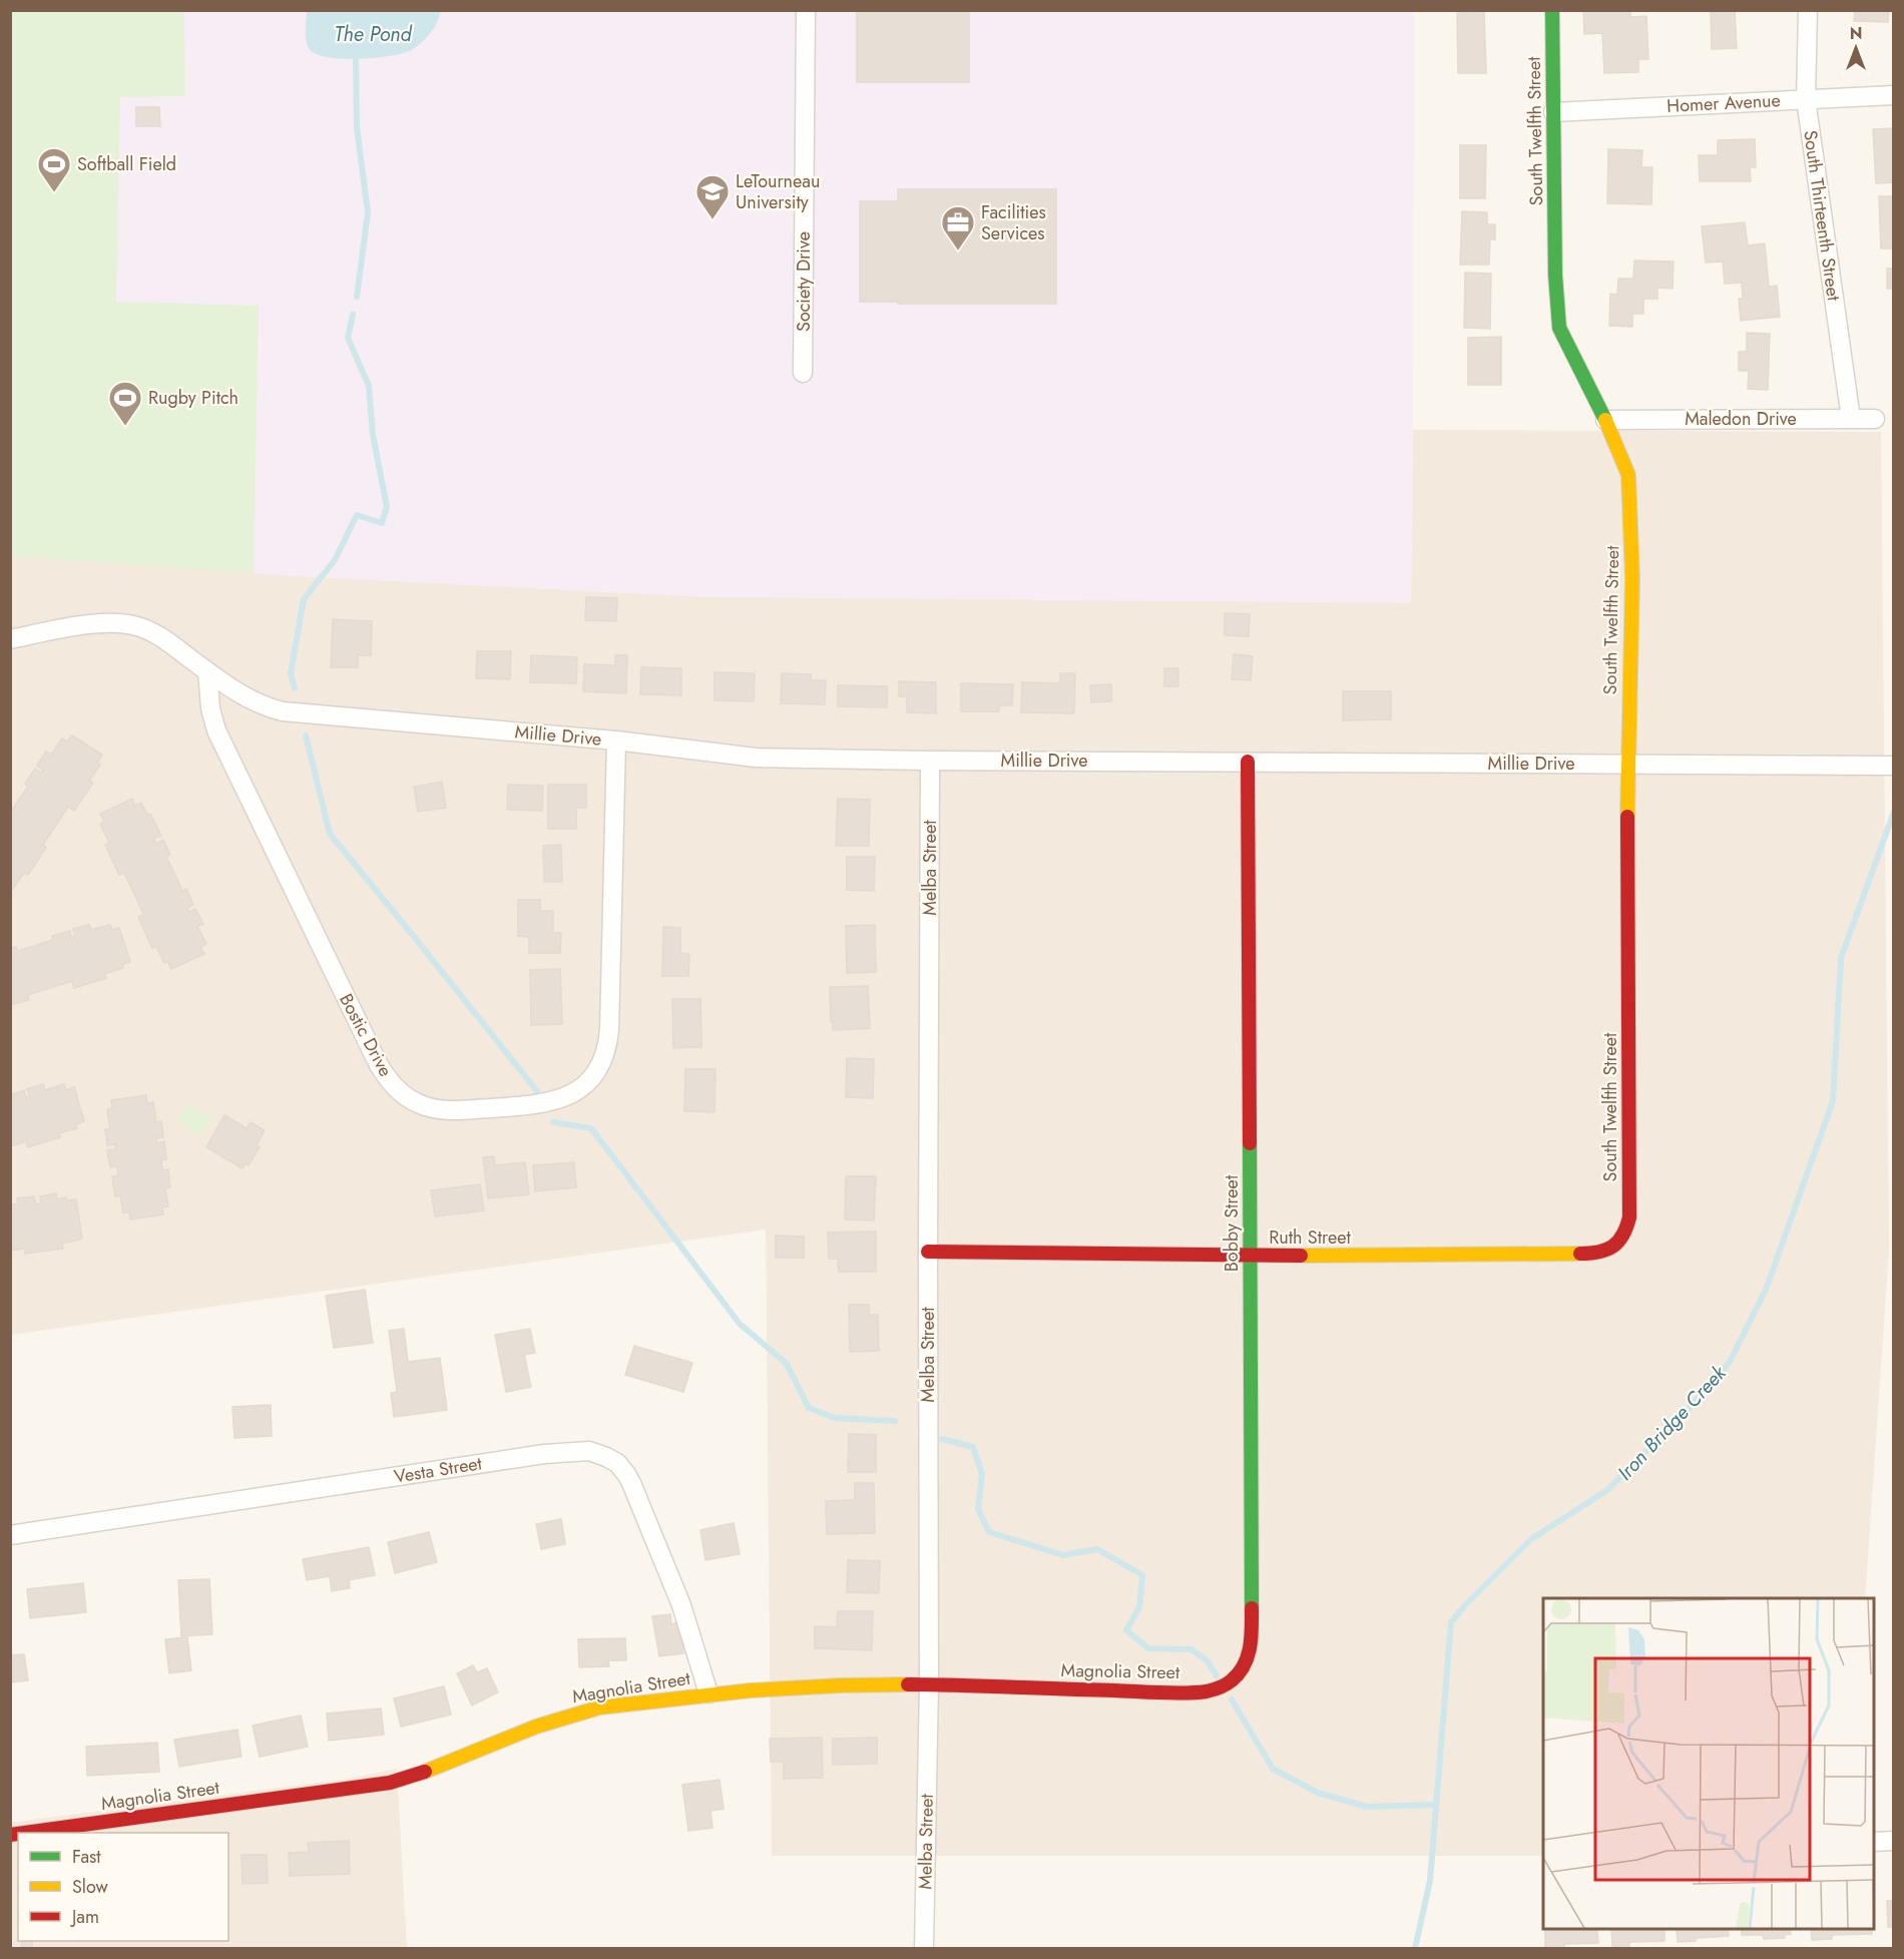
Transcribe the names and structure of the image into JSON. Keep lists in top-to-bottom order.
{
  "streets": {
    "street": [
      "Homer Avenue",
      "South Twelfth Street",
      "South Thirteenth Street",
      "Society Drive",
      "Maledon Drive",
      "Millie Drive",
      "Melba Street",
      "Bostic Drive",
      "Bobby Street",
      "Ruth Street",
      "Vesta Street",
      "Magnolia Street"
    ]
  },
  "crossings": [
    ["Homer Avenue", "South Twelfth Street"],
    ["Homer Avenue", "South Thirteenth Street"],
    ["South Twelfth Street", "Maledon Drive"],
    ["South Twelfth Street", "Millie Drive"],
    ["South Twelfth Street", "Ruth Street"],
    ["South Thirteenth Street", "Maledon Drive"],
    ["Millie Drive", "Melba Street"],
    ["Millie Drive", "Bostic Drive"],
    ["Millie Drive", "Bobby Street"],
    ["Melba Street", "Ruth Street"],
    ["Melba Street", "Magnolia Street"],
    ["Bobby Street", "Ruth Street"],
    ["Bobby Street", "Magnolia Street"],
    ["Vesta Street", "Magnolia Street"]
  ],
  "water": ["The Pond", "Iron Bridge Creek"],
  "places": {
    "sports": ["Softball Field", "Rugby Pitch"],
    "school or university": ["LeTourneau University"],
    "office": ["Facilities Services"]
  },
  "legend": ["Fast", "Slow", "Jam"],
  "north": "top"
}
